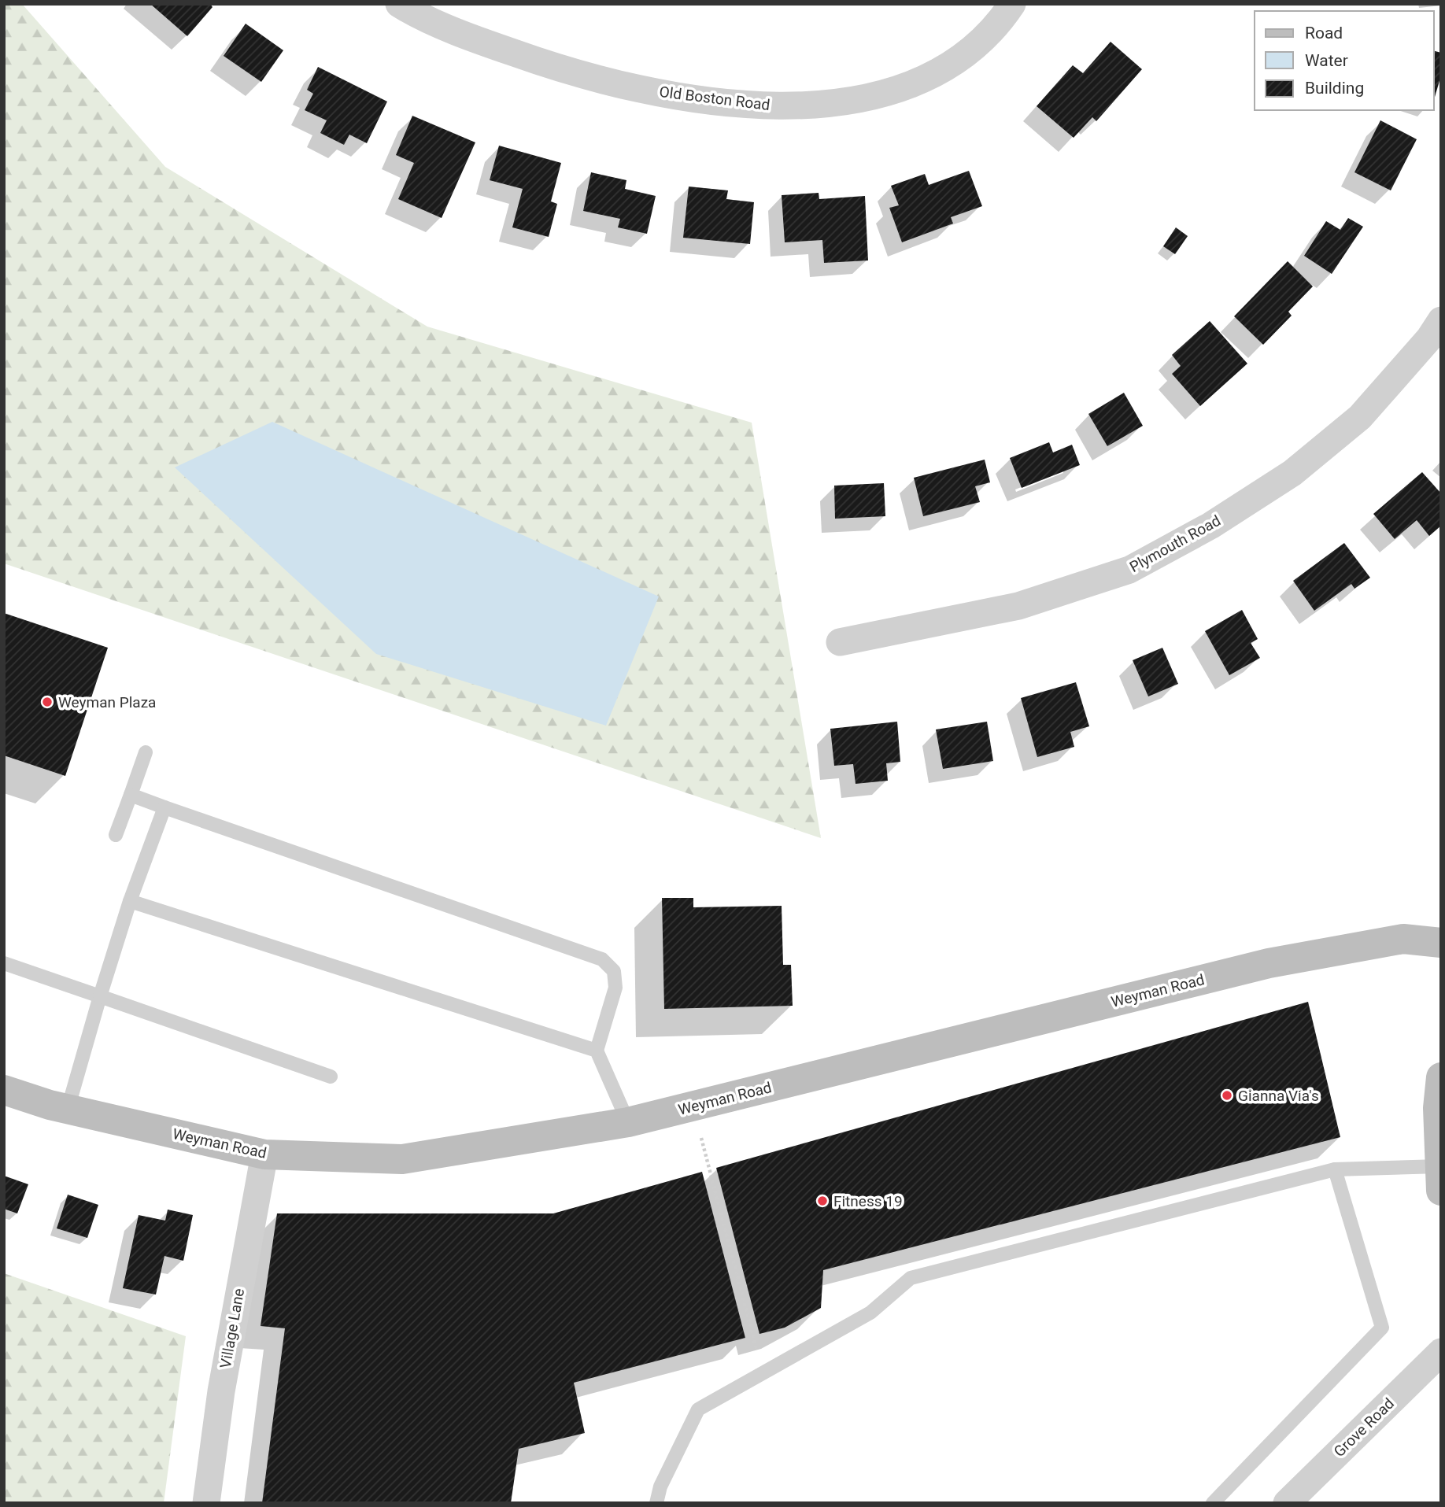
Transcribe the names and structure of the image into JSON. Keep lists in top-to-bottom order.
{
  "streets": {
    "street": [
      "Old Boston Road",
      "Plymouth Road",
      "Weyman Road",
      "Village Lane",
      "Grove Road"
    ]
  },
  "crossings": [
    ["Weyman Road", "Village Lane"]
  ],
  "places": ["Weyman Plaza", "Gianna Via's", "Fitness 19"],
  "legend": ["Road", "Water", "Building"]
}
